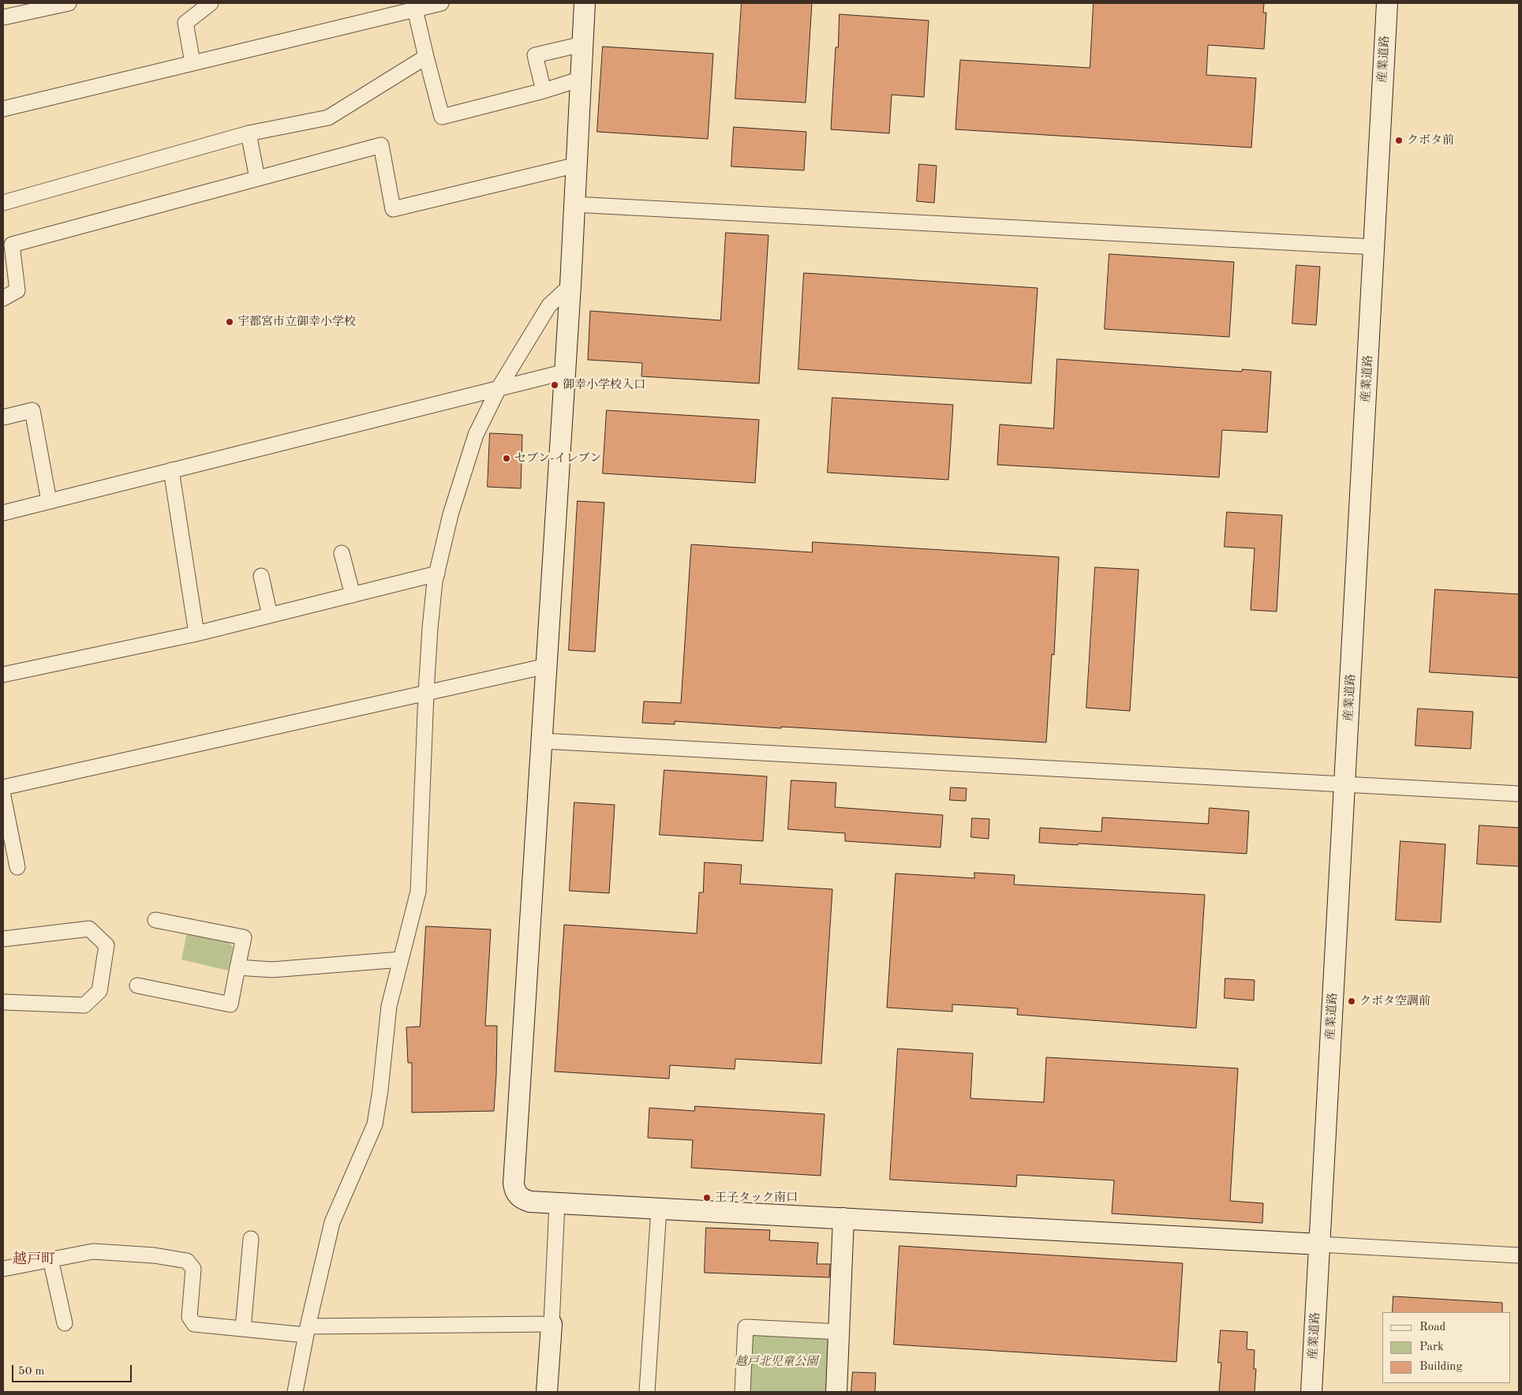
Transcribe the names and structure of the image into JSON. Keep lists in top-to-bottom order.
{
  "streets": {
    "street": ["産業道路"]
  },
  "districts": ["越戸町"],
  "parks": ["越戸北児童公園"],
  "places": [
    "クボタ前",
    "宇都宮市立御幸小学校",
    "御幸小学校入口",
    "セブン-イレブン",
    "クボタ空調前",
    "王子タック南口"
  ],
  "legend": ["Road", "Park", "Building"],
  "scale_bar": "50 m"
}
